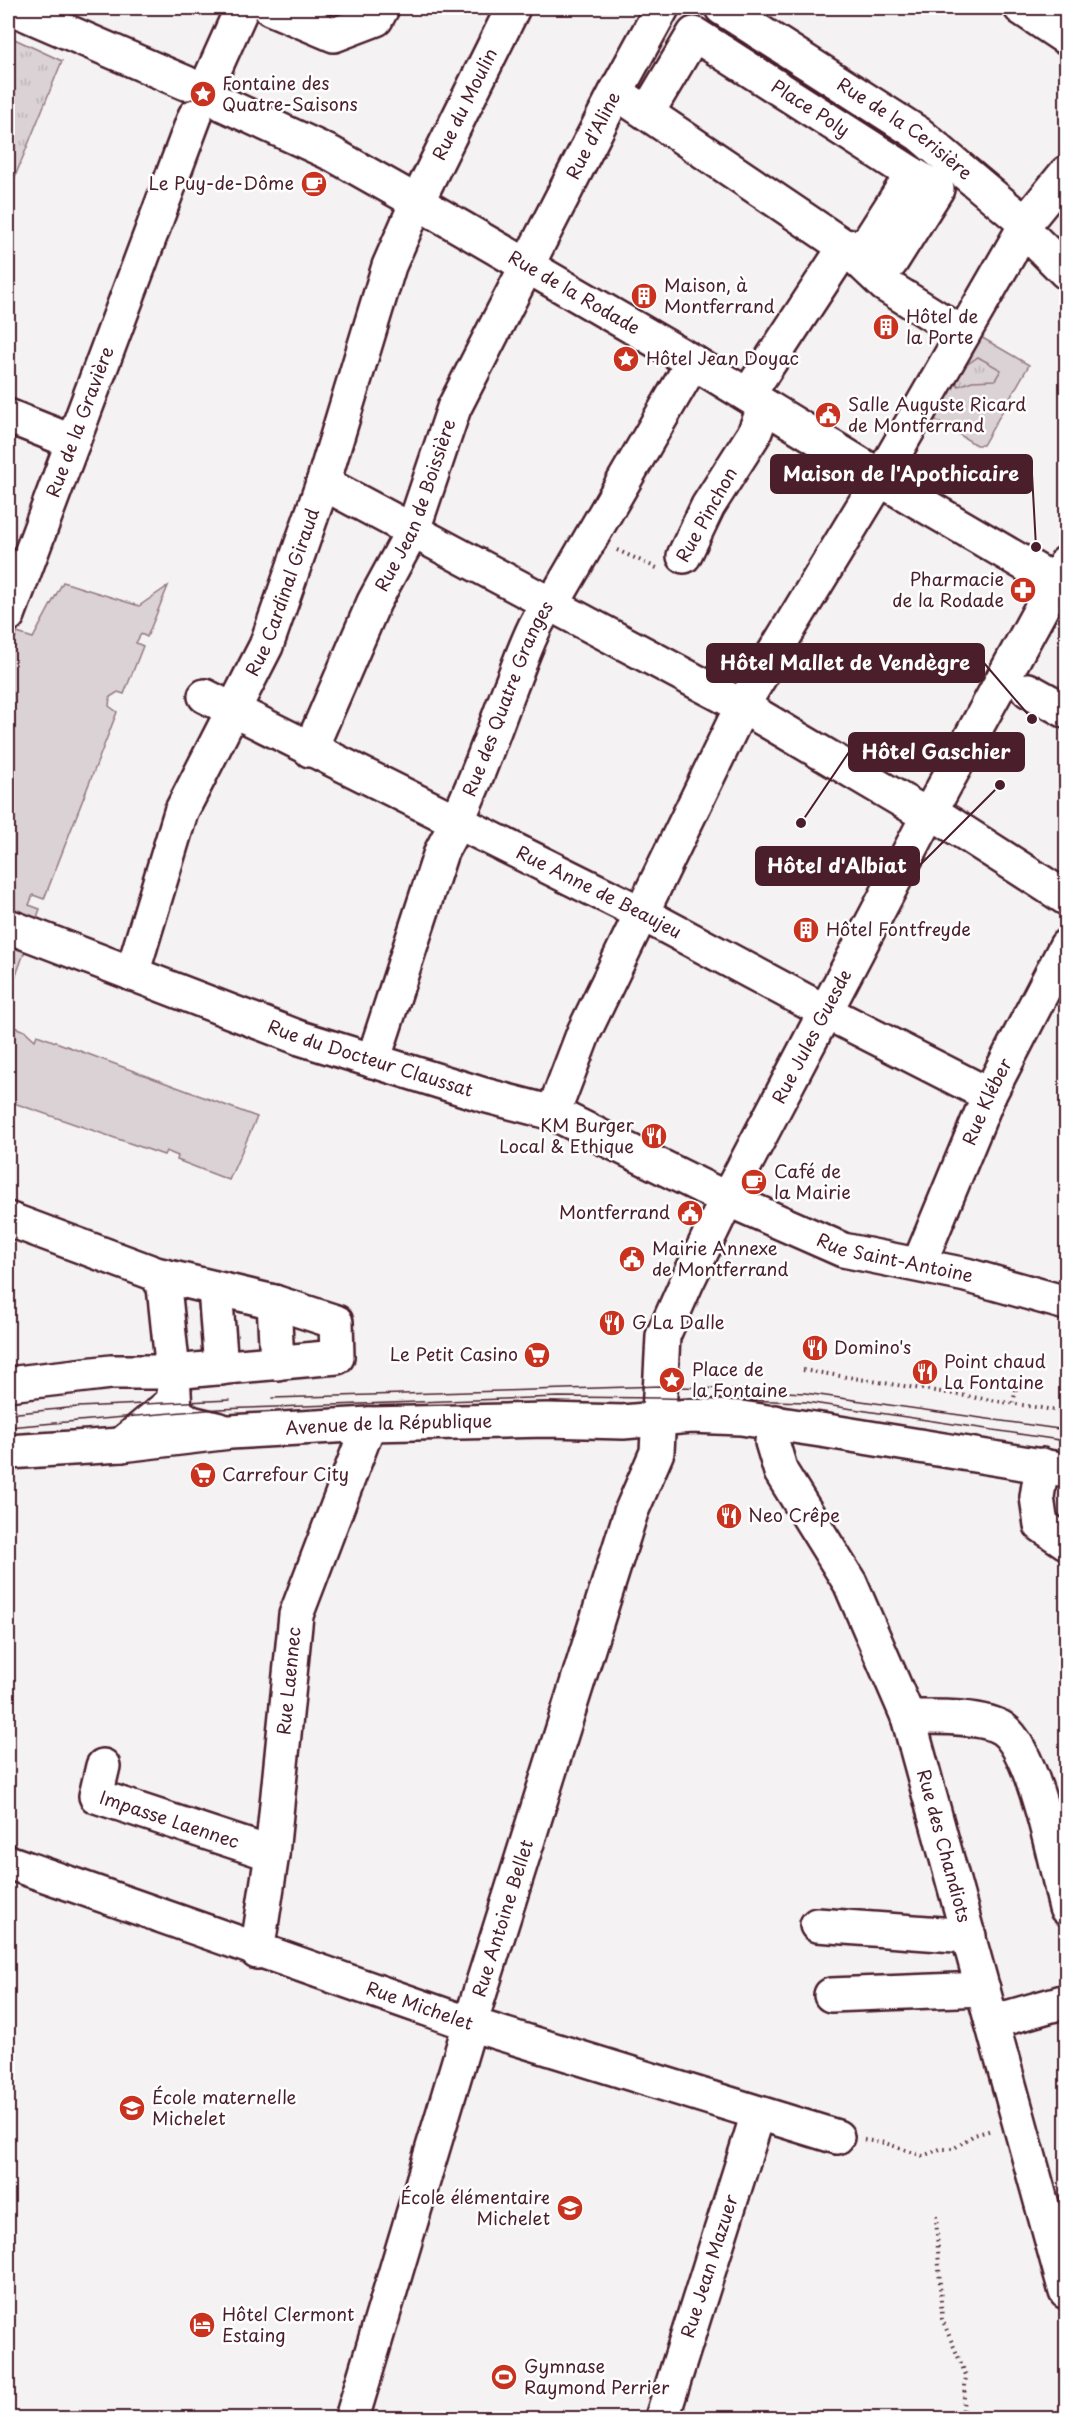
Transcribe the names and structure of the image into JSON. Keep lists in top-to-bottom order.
{
  "streets": {
    "street": [
      "Rue du Moulin",
      "Place Poly",
      "Rue de la Cerisière",
      "Rue d'Aline",
      "Rue de la Rodade",
      "Rue de la Gravière",
      "Rue Jean de Boissière",
      "Rue Pinchon",
      "Rue Cardinal Giraud",
      "Rue des Quatre Granges",
      "Rue Anne de Beaujeu",
      "Rue Jules Guesde",
      "Rue du Docteur Claussat",
      "Rue Kléber",
      "Rue Saint-Antoine",
      "Avenue de la République",
      "Rue Laennec",
      "Impasse Laennec",
      "Rue des Chandiots",
      "Rue Antoine Bellet",
      "Rue Michelet",
      "Rue Jean Mazuer"
    ]
  },
  "crossings": [
    ["Rue du Moulin", "Rue de la Rodade"],
    ["Rue du Moulin", "Rue Cardinal Giraud"],
    ["Place Poly", "Rue de la Rodade"],
    ["Place Poly", "Rue Pinchon"],
    ["Rue d'Aline", "Rue de la Rodade"],
    ["Rue d'Aline", "Rue Jean de Boissière"],
    ["Rue de la Rodade", "Rue de la Gravière"],
    ["Rue de la Rodade", "Rue Jean de Boissière"],
    ["Rue de la Rodade", "Rue Pinchon"],
    ["Rue de la Rodade", "Rue Cardinal Giraud"],
    ["Rue de la Rodade", "Rue des Quatre Granges"],
    ["Rue de la Rodade", "Rue Jules Guesde"],
    ["Rue Jean de Boissière", "Rue Anne de Beaujeu"],
    ["Rue Pinchon", "Rue des Quatre Granges"],
    ["Rue Cardinal Giraud", "Rue Anne de Beaujeu"],
    ["Rue Cardinal Giraud", "Rue du Docteur Claussat"],
    ["Rue des Quatre Granges", "Rue Anne de Beaujeu"],
    ["Rue des Quatre Granges", "Rue du Docteur Claussat"],
    ["Rue Anne de Beaujeu", "Rue Jules Guesde"],
    ["Rue Anne de Beaujeu", "Rue Kléber"],
    ["Rue Jules Guesde", "Rue du Docteur Claussat"],
    ["Rue Jules Guesde", "Rue Saint-Antoine"],
    ["Rue Jules Guesde", "Avenue de la République"],
    ["Rue Jules Guesde", "Rue Antoine Bellet"],
    ["Rue du Docteur Claussat", "Rue Saint-Antoine"],
    ["Rue Kléber", "Rue Saint-Antoine"],
    ["Avenue de la République", "Rue Laennec"],
    ["Avenue de la République", "Rue Antoine Bellet"],
    ["Rue Laennec", "Impasse Laennec"],
    ["Rue Laennec", "Rue Michelet"],
    ["Rue Antoine Bellet", "Rue Michelet"],
    ["Rue Michelet", "Rue Jean Mazuer"]
  ],
  "places": {
    "place": ["Fontaine des Quatre-Saisons", "Hôtel Jean Doyac", "Place de la Fontaine"],
    "cafe": ["Le Puy-de-Dôme", "Café de la Mairie"],
    "building": ["Maison, à Montferrand", "Hôtel de la Porte", "Hôtel Fontfreyde"],
    "public building": ["Salle Auguste Ricard de Montferrand", "Montferrand", "Mairie Annexe de Montferrand"],
    "other": [
      "Maison de l'Apothicaire",
      "Hôtel Mallet de Vendègre",
      "Hôtel d'Albiat",
      "Hôtel Gaschier"
    ],
    "pharmacy": ["Pharmacie de la Rodade"],
    "restaurant": [
      "KM Burger Local & Ethique",
      "G La Dalle",
      "Domino's",
      "Point chaud La Fontaine",
      "Neo Crêpe"
    ],
    "supermarket": ["Le Petit Casino", "Carrefour City"],
    "school or university": ["École maternelle Michelet", "École élémentaire Michelet"],
    "hotel": ["Hôtel Clermont Estaing"],
    "sports": ["Gymnase Raymond Perrier"]
  }
}
